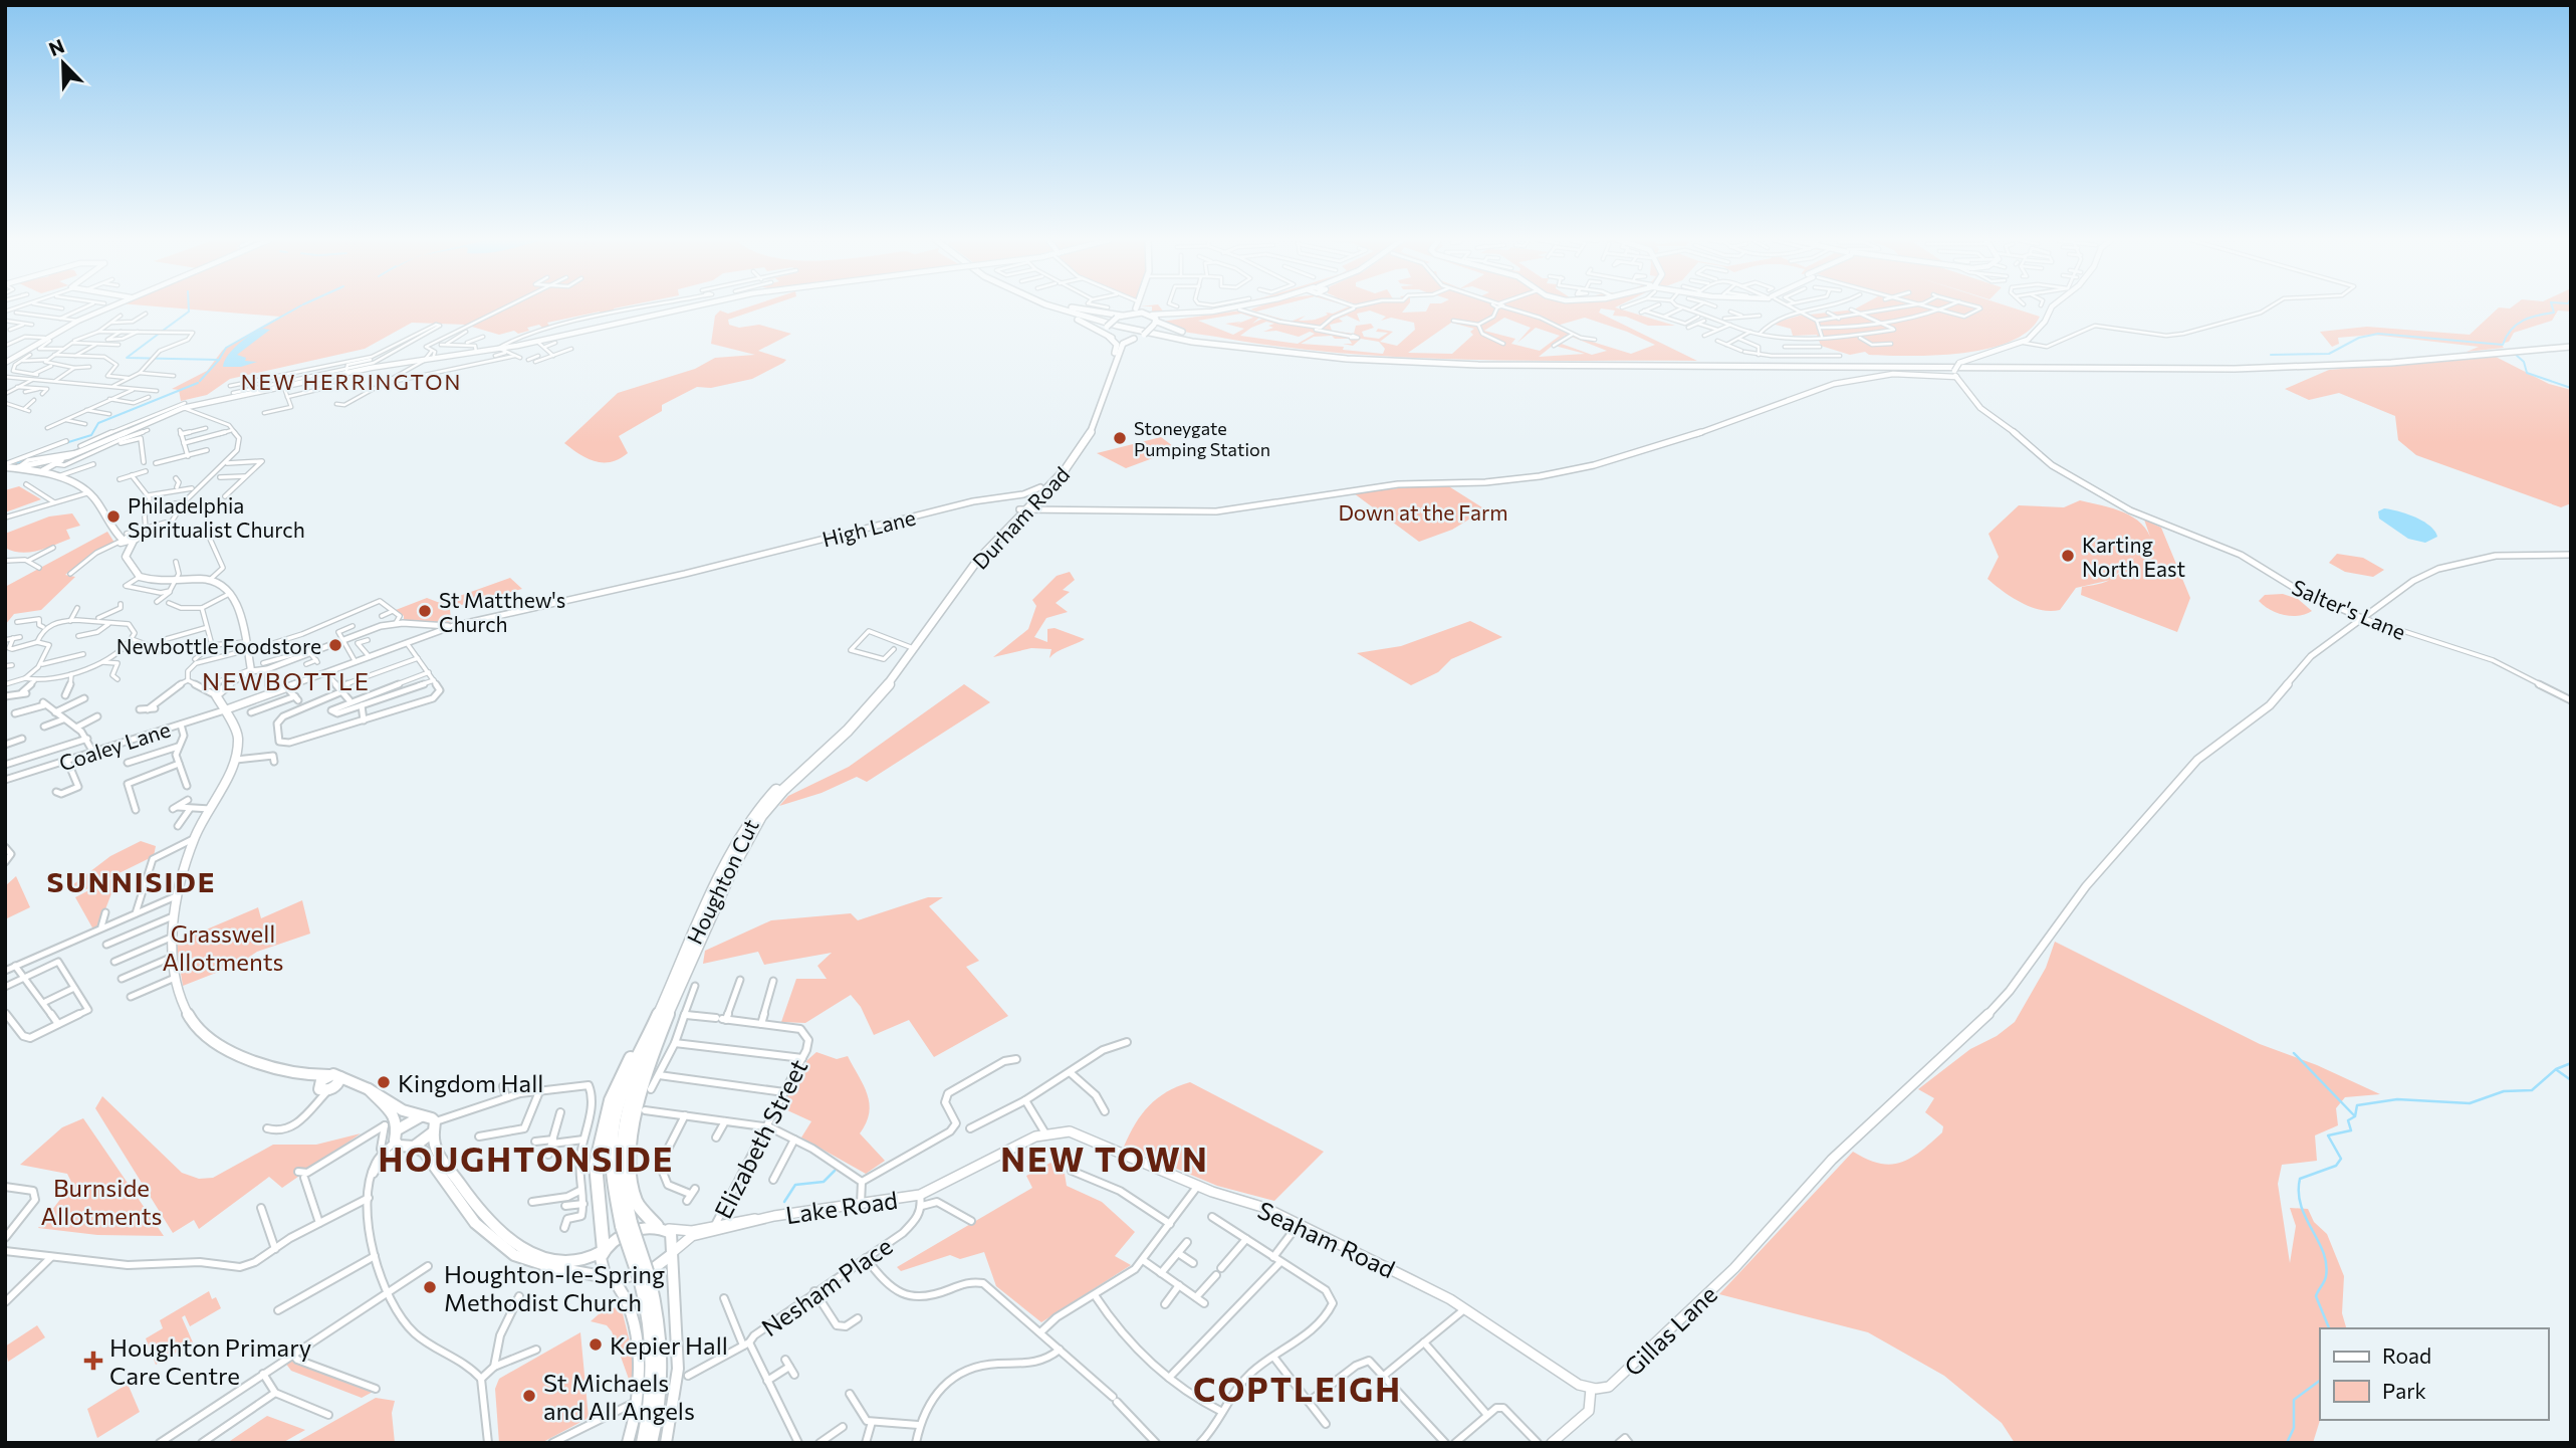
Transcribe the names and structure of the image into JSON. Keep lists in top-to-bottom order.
{
  "streets": {
    "highway": ["Durham Road", "Houghton Cut"],
    "street": [
      "High Lane",
      "Salter's Lane",
      "Coaley Lane",
      "Elizabeth Street",
      "Lake Road",
      "Seaham Road",
      "Nesham Place",
      "Gillas Lane"
    ]
  },
  "crossings": [
    ["Durham Road", "High Lane"],
    ["Durham Road", "Houghton Cut"],
    ["High Lane", "Salter's Lane"],
    ["High Lane", "Coaley Lane"],
    ["Salter's Lane", "Gillas Lane"],
    ["Elizabeth Street", "Lake Road"],
    ["Lake Road", "Seaham Road"],
    ["Seaham Road", "Gillas Lane"]
  ],
  "districts": [
    "NEW HERRINGTON",
    "NEWBOTTLE",
    "SUNNISIDE",
    "HOUGHTONSIDE",
    "NEW TOWN",
    "COPTLEIGH"
  ],
  "parks": ["Down at the Farm", "Grasswell Allotments", "Burnside Allotments"],
  "places": {
    "other": [
      "Stoneygate Pumping Station",
      "Philadelphia Spiritualist Church",
      "Karting North East",
      "St Matthew's Church",
      "Newbottle Foodstore",
      "Kingdom Hall",
      "Houghton-le-Spring Methodist Church",
      "Kepier Hall",
      "St Michaels and All Angels"
    ],
    "health": ["Houghton Primary Care Centre"]
  },
  "legend": ["Road", "Park"],
  "north": "top left"
}
